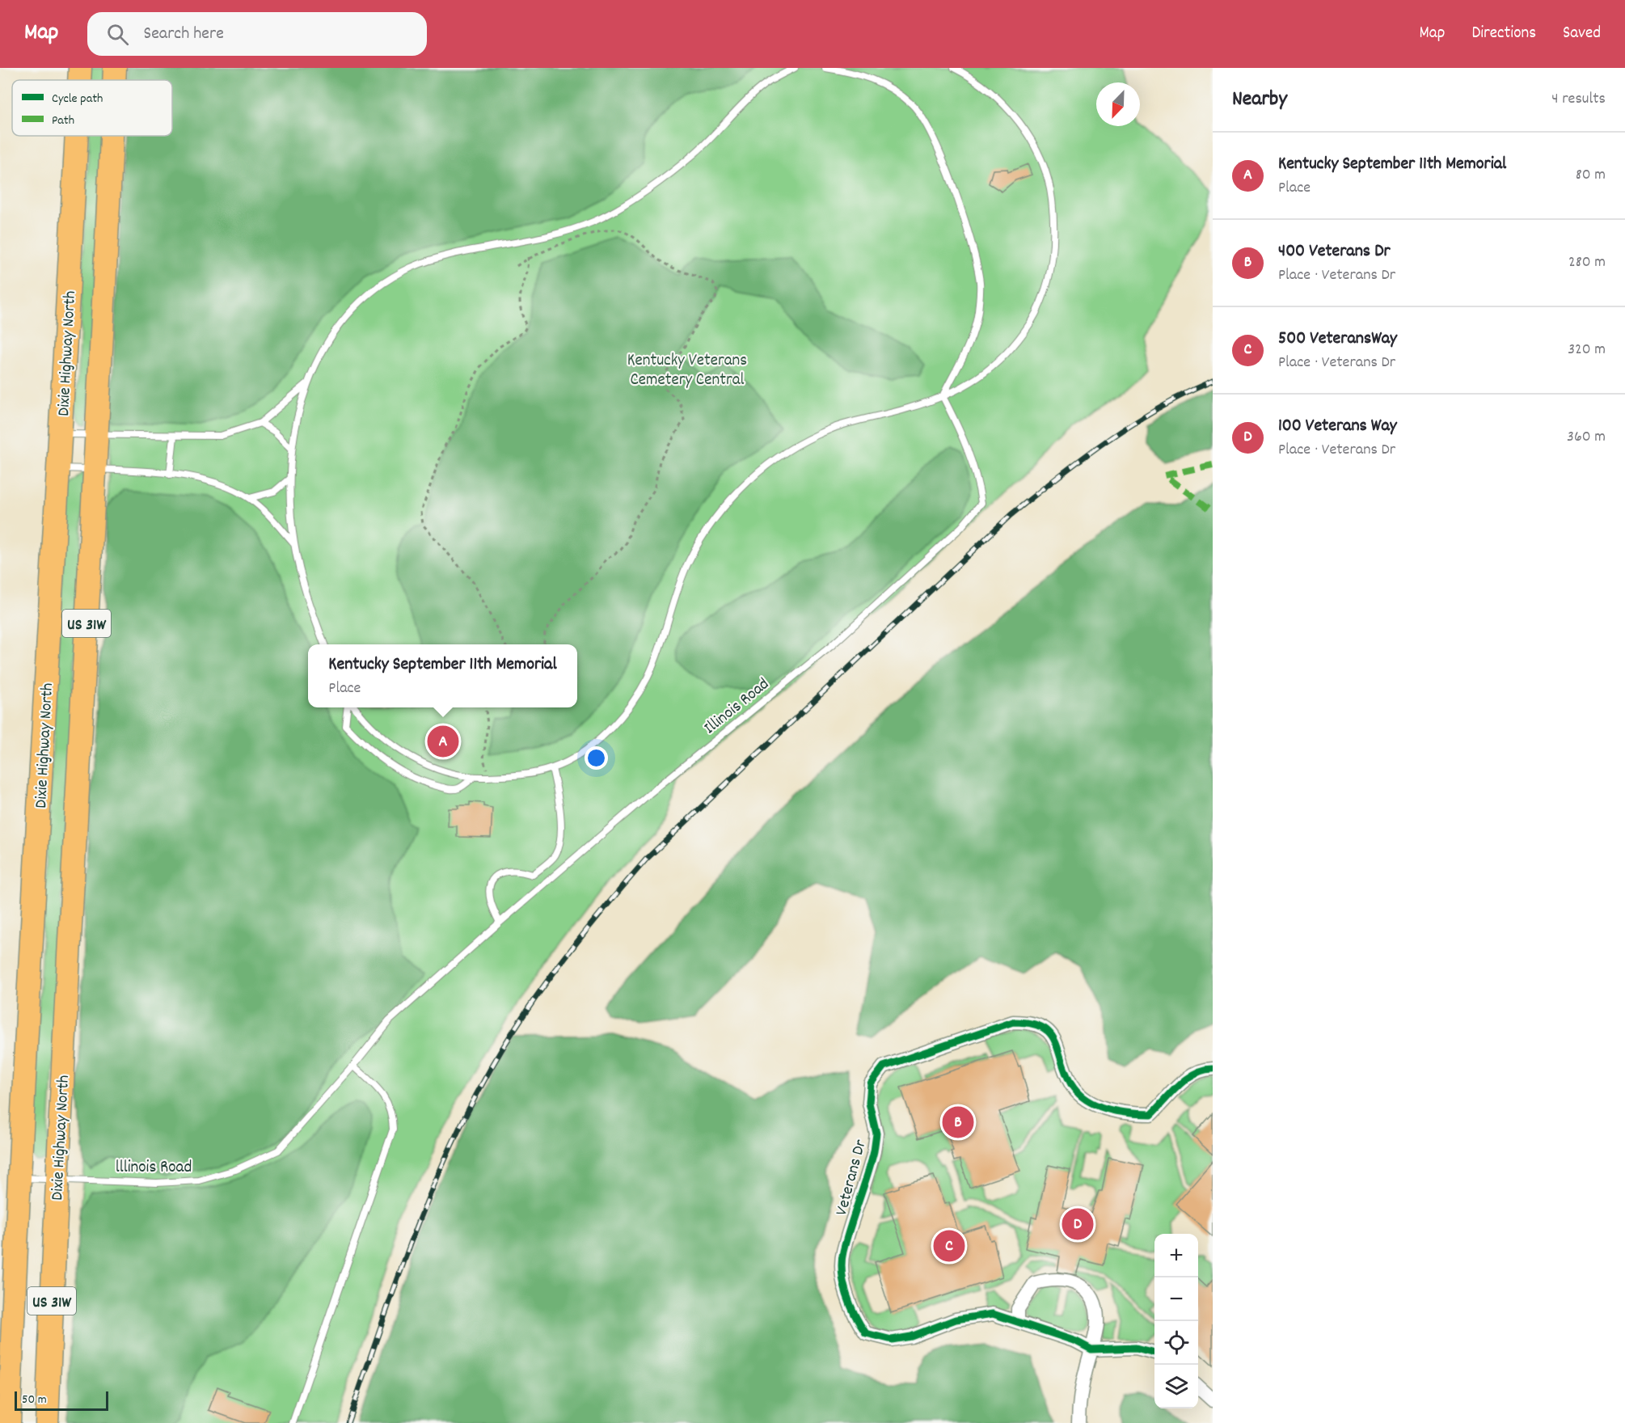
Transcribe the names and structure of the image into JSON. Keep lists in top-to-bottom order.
{
  "streets": {
    "highway": ["Dixie Highway North", "US 31W"],
    "street": ["Veterans Dr"],
    "lane": ["Illinois Road", "lllinois Road"]
  },
  "crossings": [
    ["Dixie Highway North", "lllinois Road"],
    ["Illinois Road", "lllinois Road"]
  ],
  "parks": ["Kentucky Veterans Cemetery Central"],
  "legend": ["Cycle path", "Path"],
  "scale_bar": "50 m",
  "north": "bottom left",
  "page": {
    "header": "Map",
    "search": "Search here",
    "nav": ["Map", "Directions", "Saved"],
    "heading": ["Nearby", "4 results"],
    "list": [
      {
        "mark": "A",
        "name": "Kentucky September 11th Memorial",
        "note": "Place",
        "value": "80 m"
      },
      {
        "mark": "B",
        "name": "400 Veterans Dr",
        "note": "Place · Veterans Dr",
        "value": "280 m"
      },
      {
        "mark": "C",
        "name": "500 VeteransWay",
        "note": "Place · Veterans Dr",
        "value": "320 m"
      },
      {
        "mark": "D",
        "name": "100 Veterans Way",
        "note": "Place · Veterans Dr",
        "value": "360 m"
      }
    ],
    "popup": ["Kentucky September 11th Memorial", "Place"],
    "pins": [
      "A",
      "B",
      "D",
      "C"
    ],
    "map_buttons": ["+", "−"],
    "scale": "50 m"
  }
}
